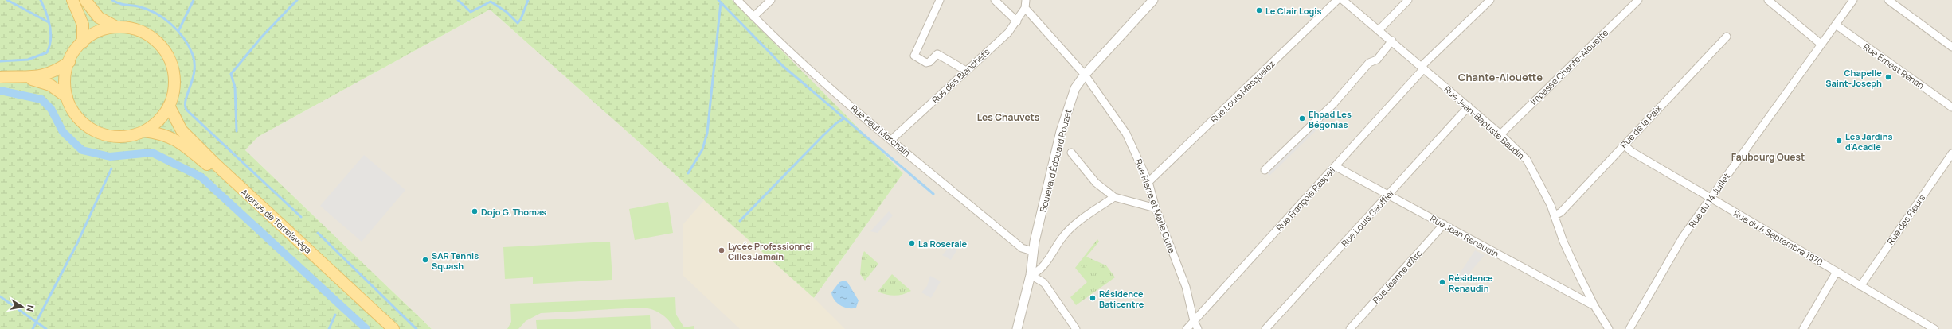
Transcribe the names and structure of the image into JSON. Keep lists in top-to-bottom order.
{
  "streets": {
    "main road": ["Avenue de Torrelavéga"],
    "street": [
      "Rue Ernest Renan",
      "Impasse Chante-Alouette",
      "Rue des Blanchets",
      "Rue Louis Masquelez",
      "Rue Jean-Baptiste Baudin",
      "Rue de la Paix",
      "Rue Paul Morchain",
      "Boulevard Édouard Pouzet",
      "Rue François Raspail",
      "Rue du 14 Juillet",
      "Rue Pierre et Marie Curie",
      "Rue Louis Gauffier",
      "Rue des Fleurs",
      "Rue Jean Renaudin",
      "Rue du 4 Septembre 1870",
      "Rue Jeanne d'Arc"
    ]
  },
  "crossings": [
    ["Rue Ernest Renan", "Rue du 14 Juillet"],
    ["Impasse Chante-Alouette", "Rue Jean-Baptiste Baudin"],
    ["Rue des Blanchets", "Rue Paul Morchain"],
    ["Rue des Blanchets", "Rue Pierre et Marie Curie"],
    ["Rue Louis Masquelez", "Rue Pierre et Marie Curie"],
    ["Rue Jean-Baptiste Baudin", "Rue de la Paix"],
    ["Rue Jean-Baptiste Baudin", "Rue François Raspail"],
    ["Rue Jean-Baptiste Baudin", "Rue Louis Gauffier"],
    ["Rue Jean-Baptiste Baudin", "Rue Jean Renaudin"],
    ["Rue de la Paix", "Rue du 4 Septembre 1870"],
    ["Rue Paul Morchain", "Boulevard Édouard Pouzet"],
    ["Boulevard Édouard Pouzet", "Rue Pierre et Marie Curie"],
    ["Rue François Raspail", "Rue Pierre et Marie Curie"],
    ["Rue François Raspail", "Rue Jean Renaudin"],
    ["Rue du 14 Juillet", "Rue du 4 Septembre 1870"],
    ["Rue Louis Gauffier", "Rue Jean Renaudin"],
    ["Rue des Fleurs", "Rue du 4 Septembre 1870"],
    ["Rue Jean Renaudin", "Rue Jeanne d'Arc"]
  ],
  "districts": ["Chante-Alouette", "Les Chauvets", "Faubourg Ouest"],
  "places": [
    "Le Clair Logis",
    "Chapelle Saint-Joseph",
    "Ehpad Les Bégonias",
    "Les Jardins d'Acadie",
    "Dojo G. Thomas",
    "La Roseraie",
    "Lycée Professionnel Gilles Jamain",
    "SAR Tennis Squash",
    "Résidence Renaudin",
    "Résidence Baticentre"
  ],
  "north": "right"
}
